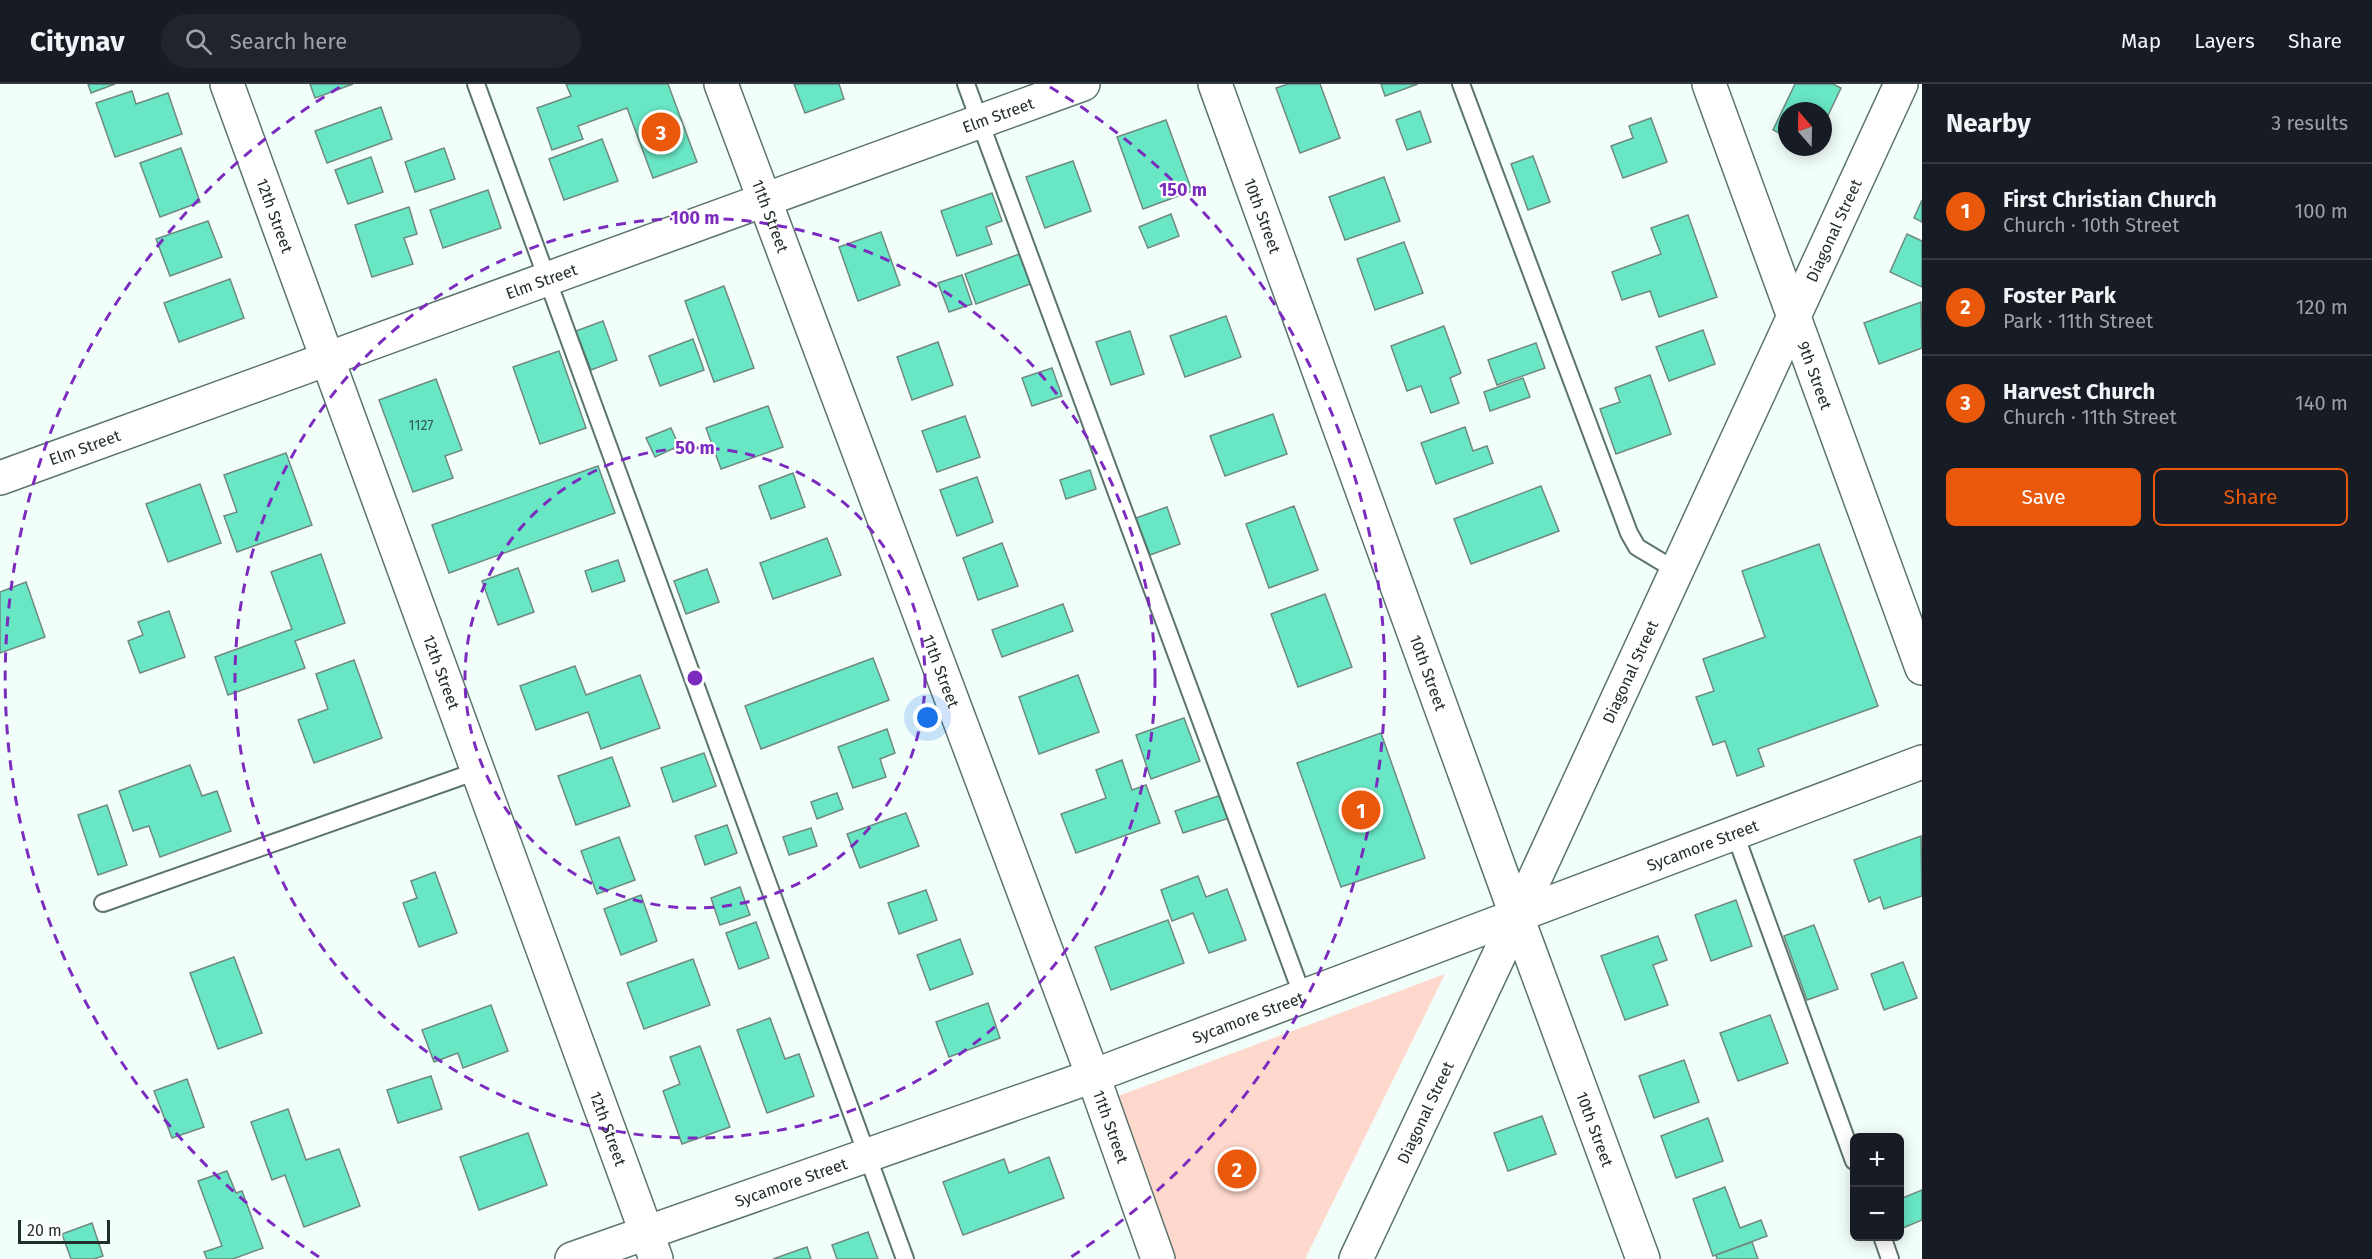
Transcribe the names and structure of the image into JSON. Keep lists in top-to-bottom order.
{
  "streets": {
    "street": [
      "Elm Street",
      "12th Street",
      "10th Street",
      "11th Street",
      "Diagonal Street",
      "9th Street",
      "Sycamore Street"
    ]
  },
  "crossings": [
    ["Elm Street", "12th Street"],
    ["Elm Street", "11th Street"],
    ["12th Street", "Sycamore Street"],
    ["10th Street", "Diagonal Street"],
    ["10th Street", "Sycamore Street"],
    ["11th Street", "Sycamore Street"],
    ["Diagonal Street", "9th Street"],
    ["Diagonal Street", "Sycamore Street"]
  ],
  "house_numbers": ["1127"],
  "scale_bar": "20 m",
  "north": "top",
  "page": {
    "header": "Citynav",
    "search": "Search here",
    "nav": ["Map", "Layers", "Share"],
    "heading": ["Nearby", "3 results"],
    "pins": ["3", "1", "2"],
    "list": [
      {
        "mark": "1",
        "name": "First Christian Church",
        "note": "Church · 10th Street",
        "value": "100 m"
      },
      {
        "mark": "2",
        "name": "Foster Park",
        "note": "Park · 11th Street",
        "value": "120 m"
      },
      {
        "mark": "3",
        "name": "Harvest Church",
        "note": "Church · 11th Street",
        "value": "140 m"
      }
    ],
    "buttons": ["Save", "Share"],
    "map_buttons": ["+", "−"],
    "scale": "20 m"
  },
  "rings": ["150 m", "100 m", "50 m"]
}
